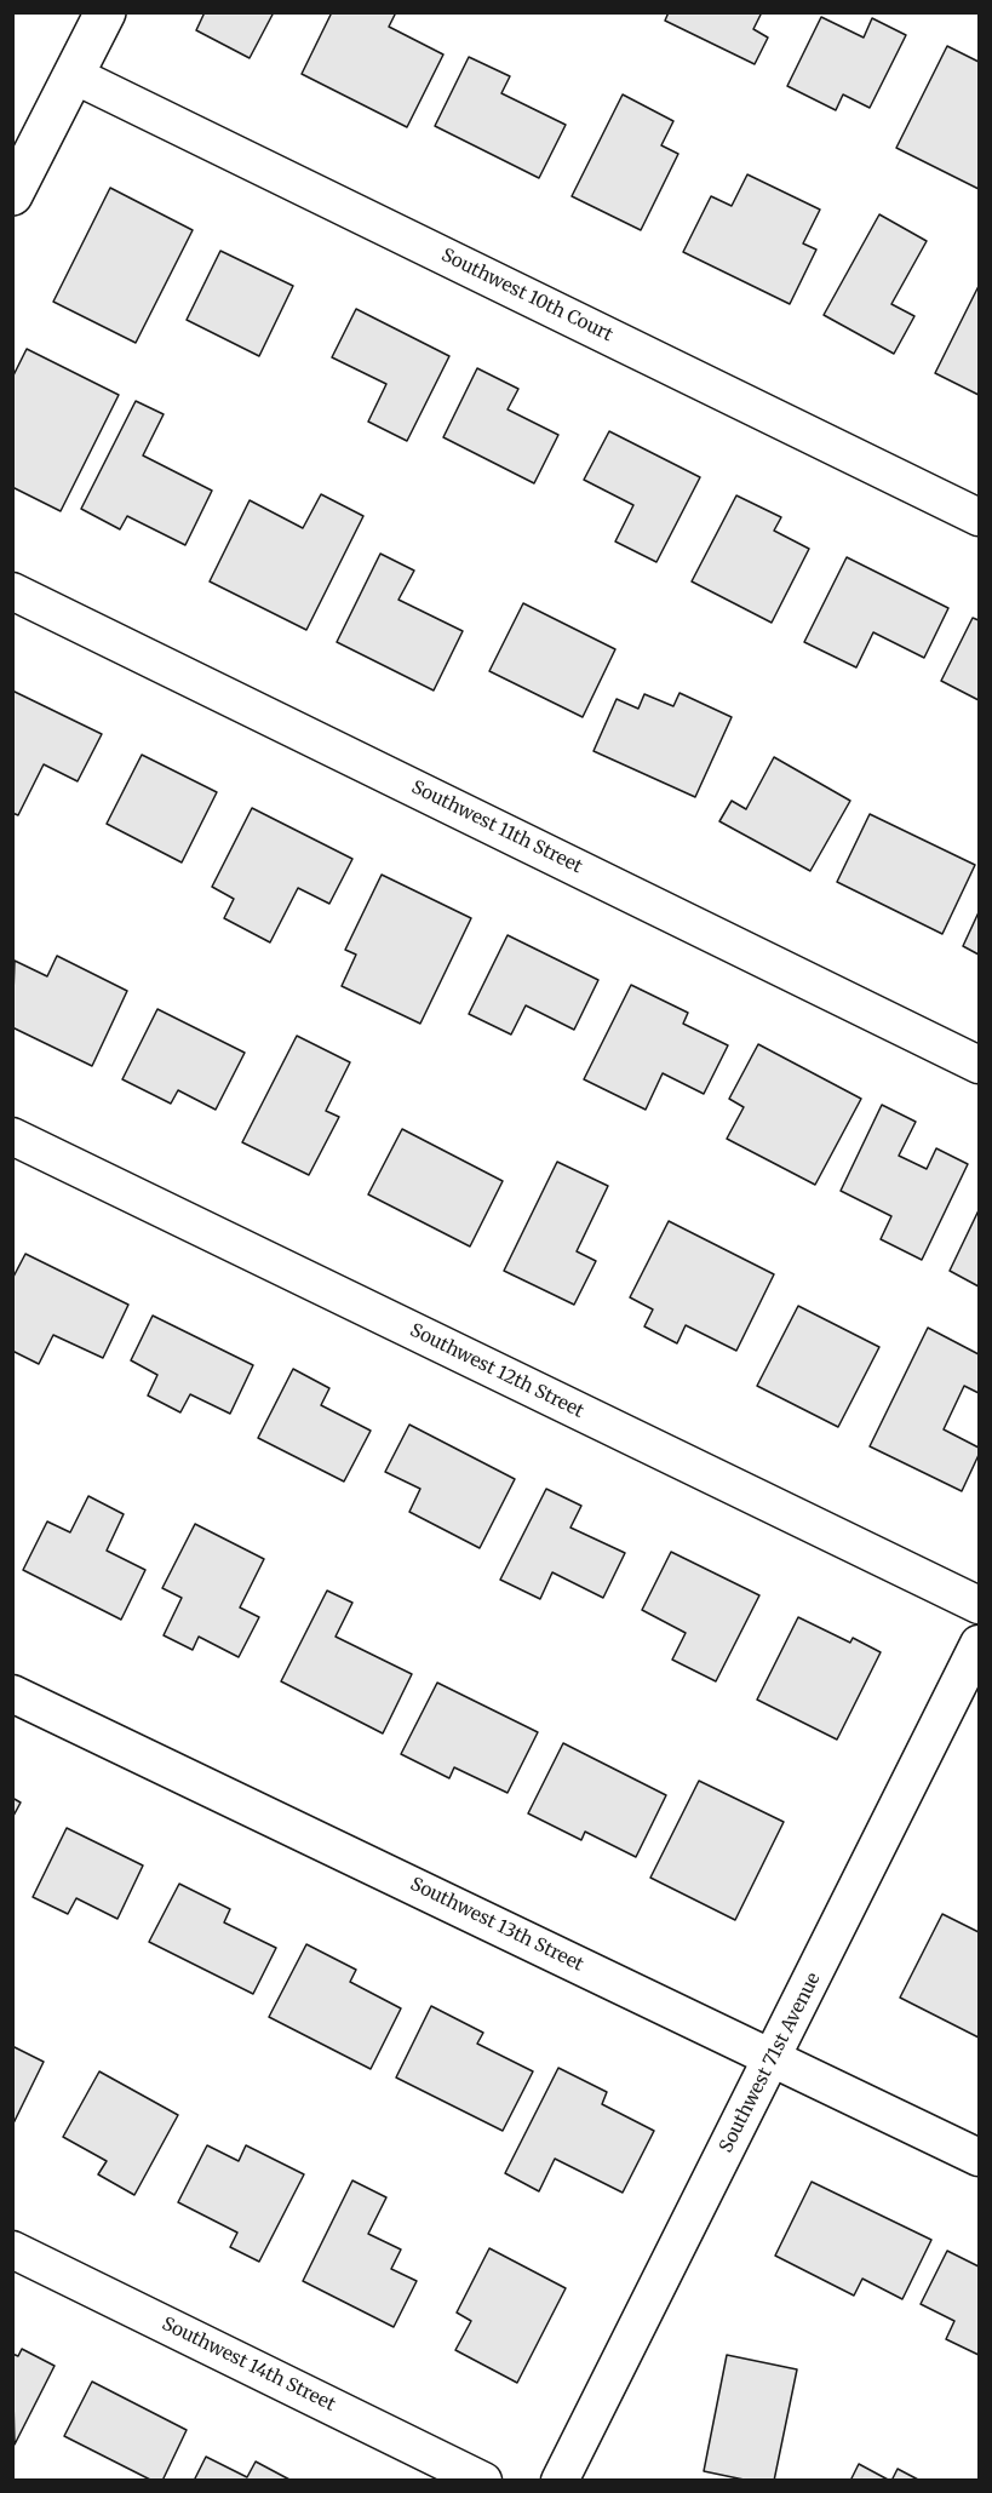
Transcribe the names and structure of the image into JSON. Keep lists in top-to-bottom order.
{
  "streets": {
    "street": [
      "Southwest 10th Court",
      "Southwest 11th Street",
      "Southwest 12th Street",
      "Southwest 13th Street",
      "Southwest 71st Avenue",
      "Southwest 14th Street"
    ]
  },
  "crossings": [
    ["Southwest 13th Street", "Southwest 71st Avenue"]
  ]
}
